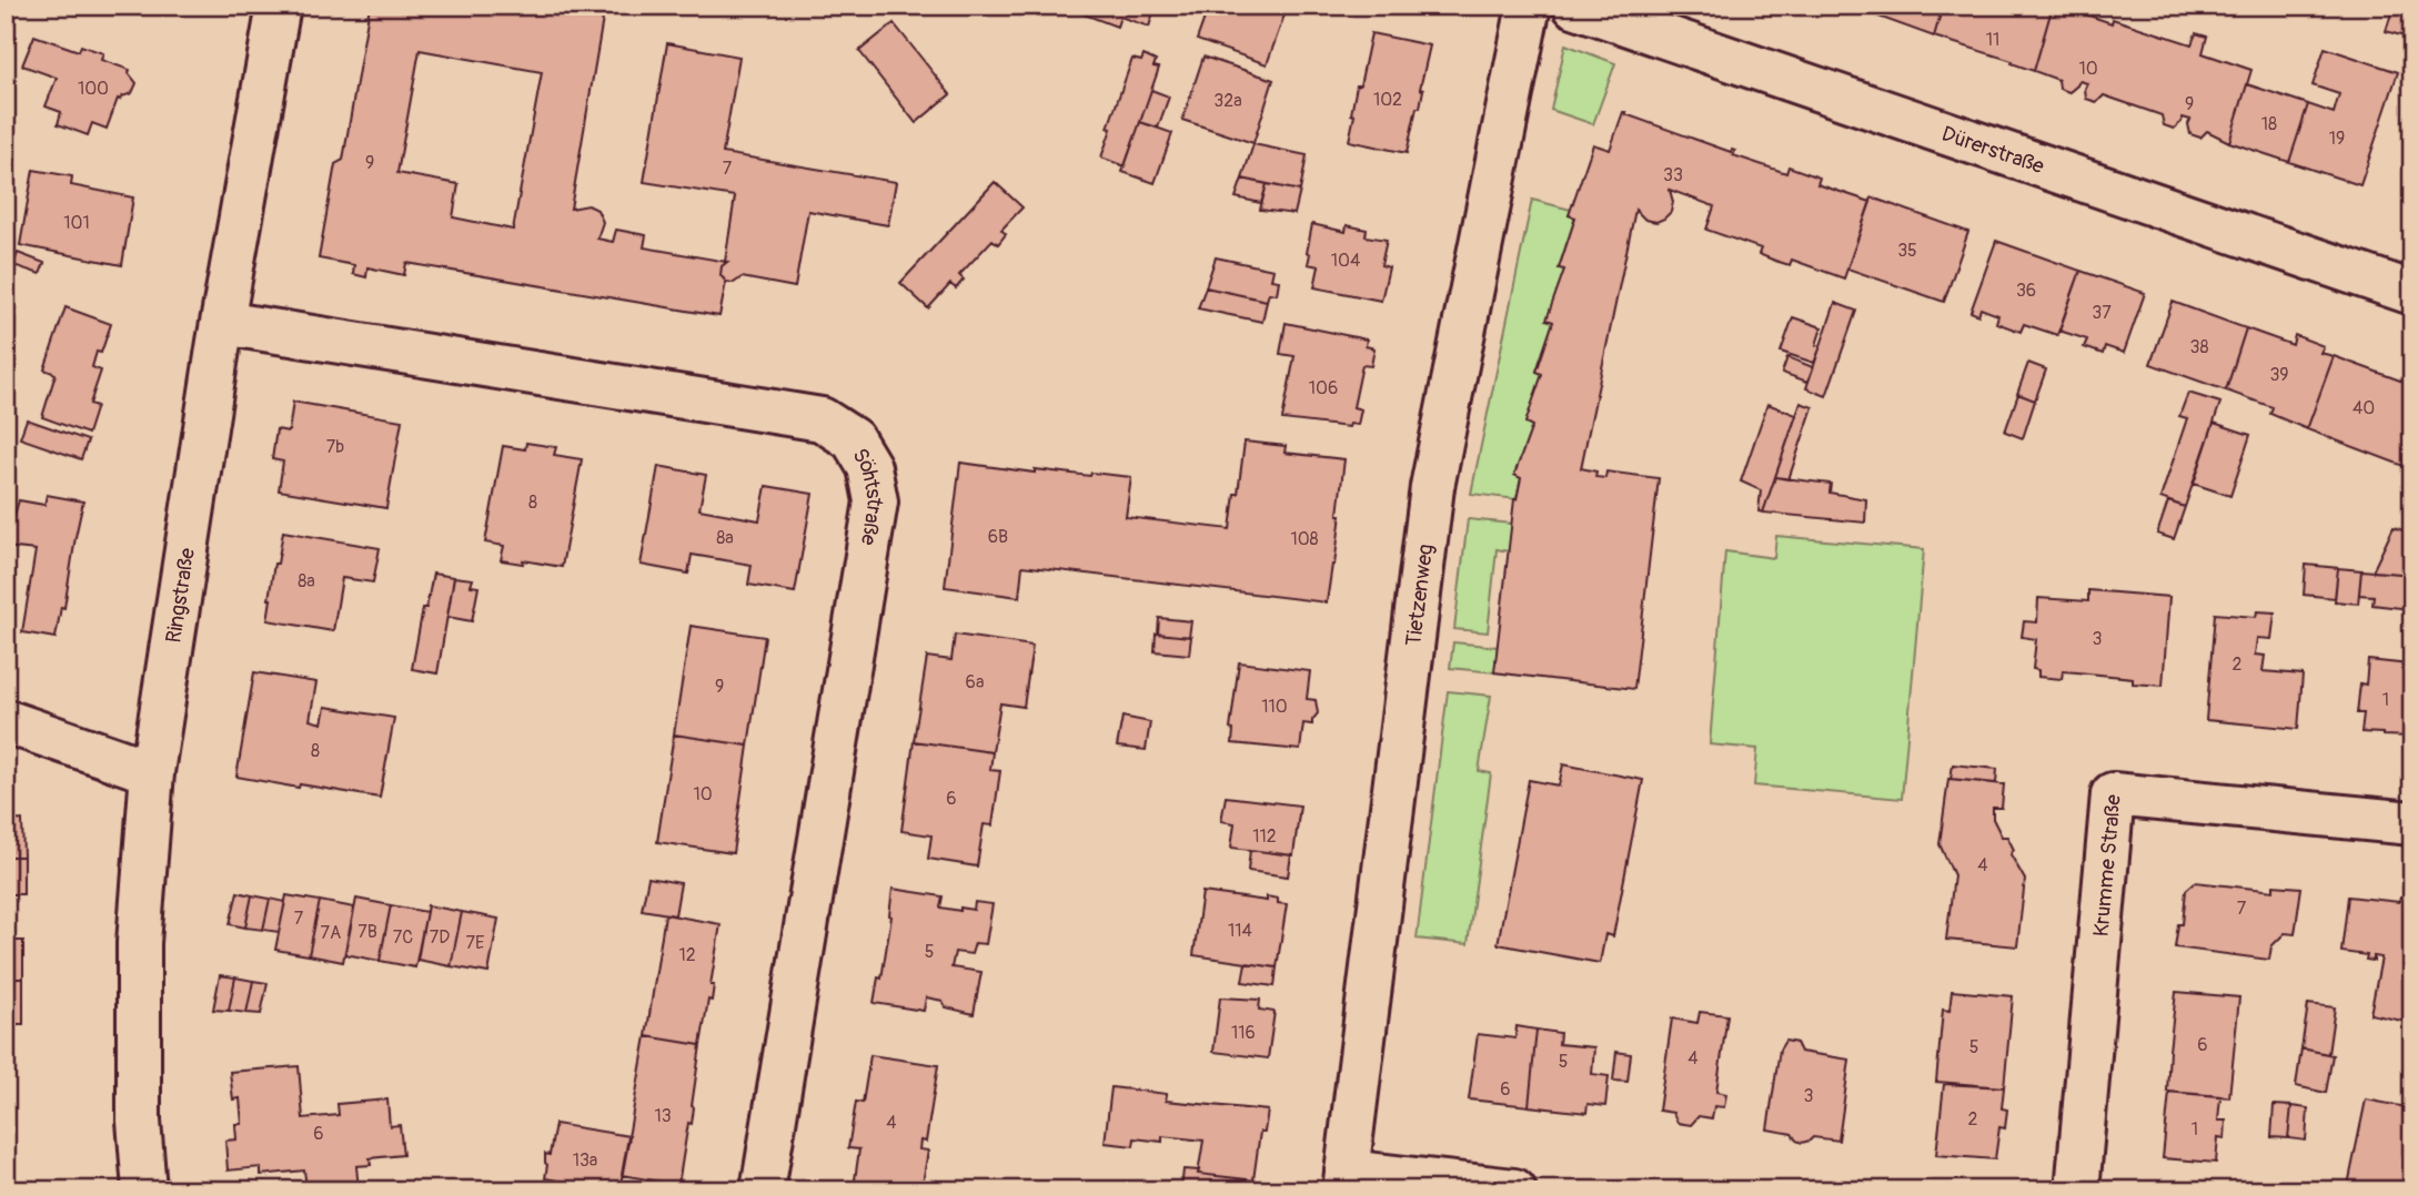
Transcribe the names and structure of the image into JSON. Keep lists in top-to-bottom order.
{
  "streets": {
    "street": [
      "Dürerstraße",
      "Söhtstraße",
      "Tietzenweg",
      "Ringstraße",
      "Krumme Straße"
    ]
  },
  "crossings": [
    ["Söhtstraße", "Ringstraße"]
  ],
  "house_numbers": [
    "11",
    "10",
    "100",
    "102",
    "32a",
    "9",
    "18",
    "19",
    "9",
    "7",
    "33",
    "101",
    "35",
    "104",
    "36",
    "37",
    "38",
    "39",
    "106",
    "40",
    "7b",
    "8",
    "6B",
    "8a",
    "108",
    "8a",
    "3",
    "2",
    "6a",
    "9",
    "1",
    "110",
    "8",
    "10",
    "6",
    "112",
    "4",
    "7",
    "7",
    "114",
    "7B",
    "7A",
    "7C",
    "7D",
    "7E",
    "5",
    "12",
    "116",
    "6",
    "5",
    "4",
    "5",
    "6",
    "3",
    "13",
    "2",
    "4",
    "1",
    "6",
    "13a"
  ]
}
